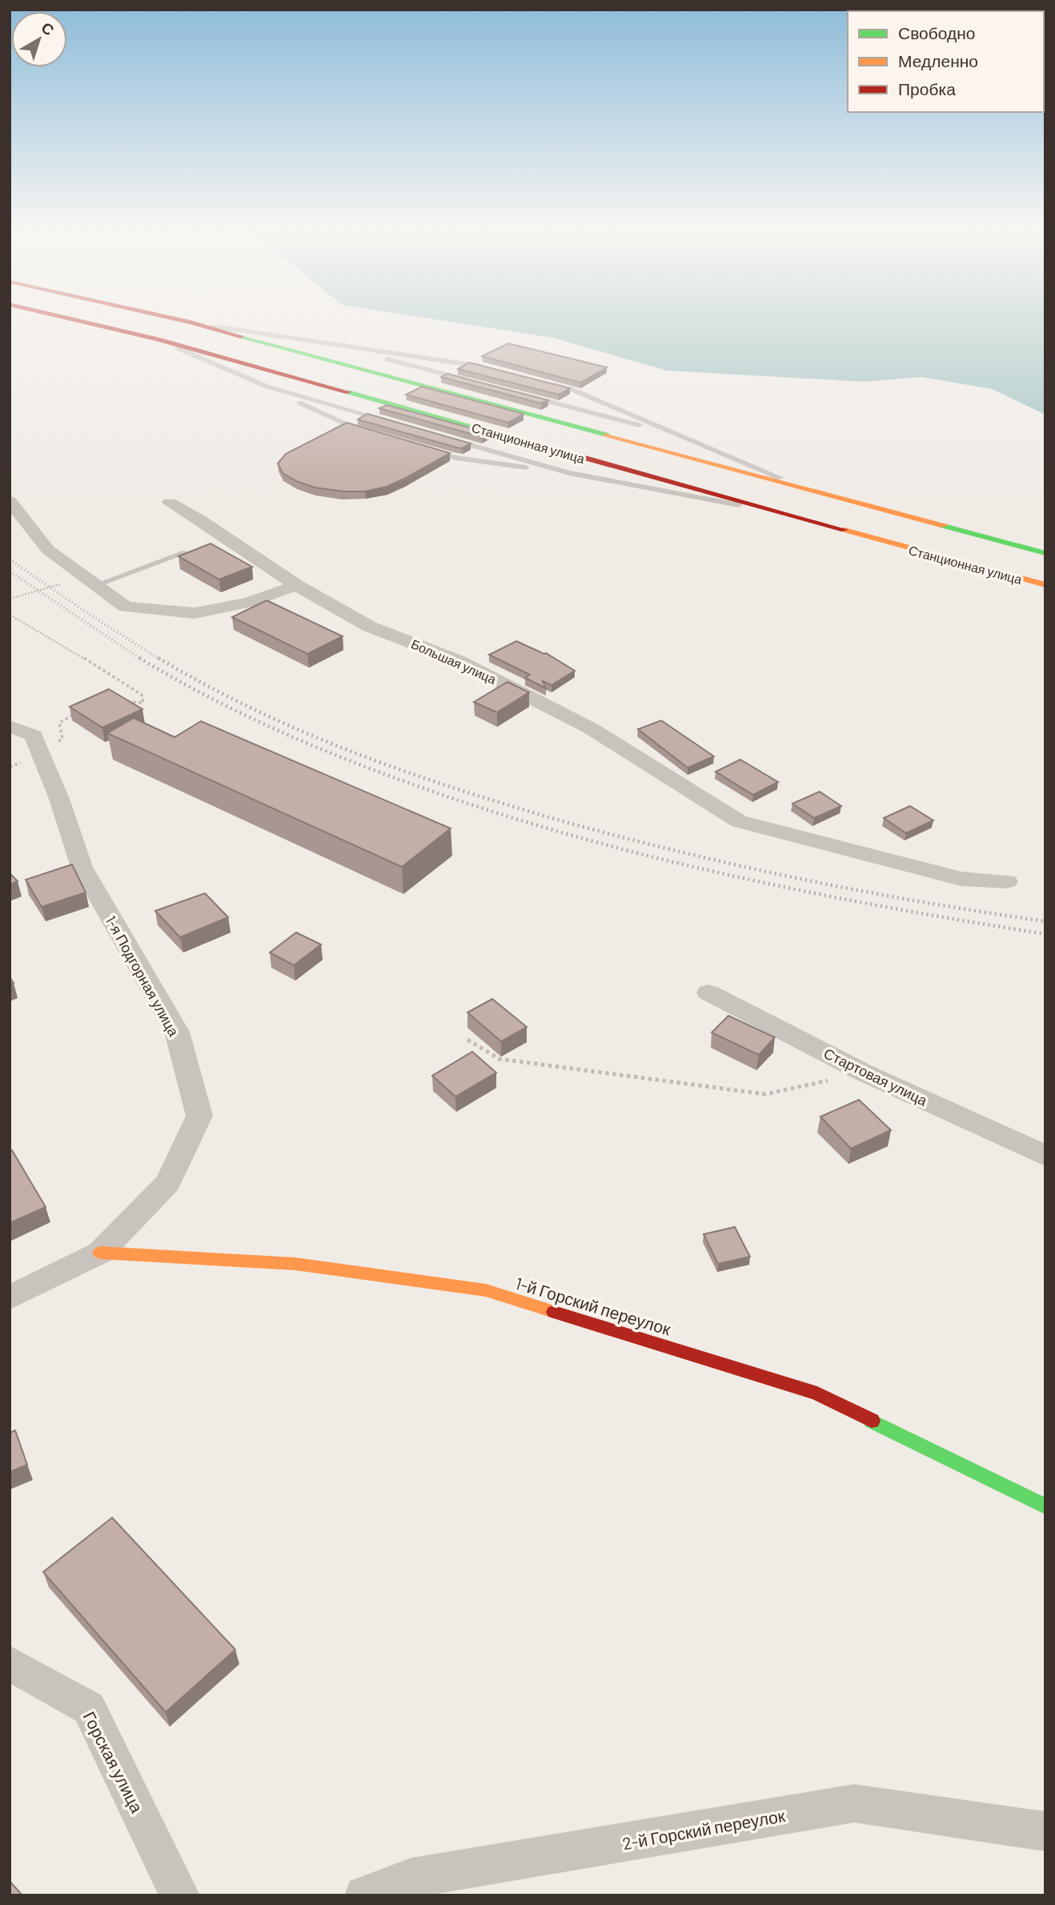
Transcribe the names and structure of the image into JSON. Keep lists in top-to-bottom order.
{
  "streets": {
    "main road": ["Станционная улица", "1-й Горский переулок"],
    "street": [
      "Большая улица",
      "1-я Подгорная улица",
      "Стартовая улица",
      "Горская улица",
      "2-й Горский переулок"
    ]
  },
  "crossings": [
    ["1-я Подгорная улица", "1-й Горский переулок"]
  ],
  "legend": ["Свободно", "Медленно", "Пробка"],
  "north": "top right"
}
